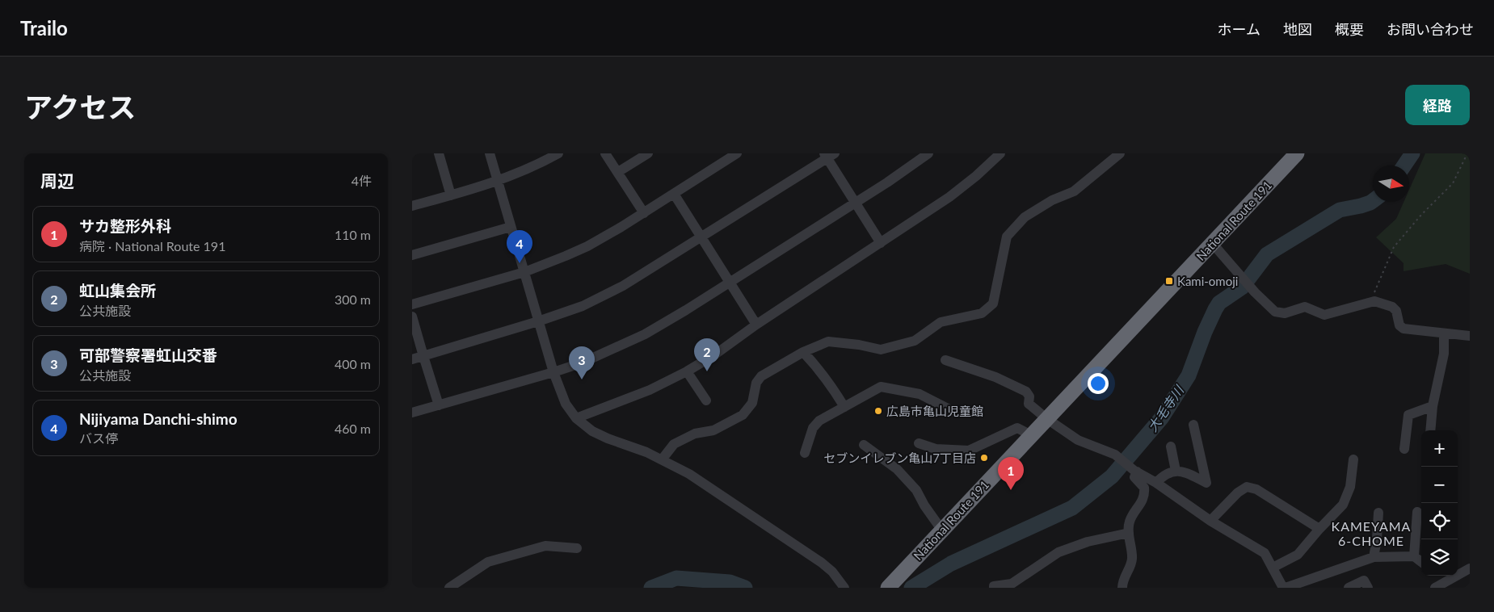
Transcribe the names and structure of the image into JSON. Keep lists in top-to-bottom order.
{
  "streets": {
    "highway": ["National Route 191"]
  },
  "districts": ["KAMEYAMA 6-CHOME"],
  "water": ["大毛寺川"],
  "places": {
    "transit": ["Kami-omoji"],
    "other": ["広島市亀山児童館", "セブンイレブン亀山7丁目店"]
  },
  "north": "right",
  "page": {
    "header": "Trailo",
    "nav": [
      "ホーム",
      "地図",
      "概要",
      "お問い合わせ"
    ],
    "title": "アクセス",
    "buttons": "経路",
    "heading": ["周辺", "4件"],
    "list": [
      {
        "mark": "1",
        "name": "サカ整形外科",
        "note": "病院 · National Route 191",
        "value": "110 m"
      },
      {
        "mark": "2",
        "name": "虹山集会所",
        "note": "公共施設",
        "value": "300 m"
      },
      {
        "mark": "3",
        "name": "可部警察署虹山交番",
        "note": "公共施設",
        "value": "400 m"
      },
      {
        "mark": "4",
        "name": "Nijiyama Danchi-shimo",
        "note": "バス停",
        "value": "460 m"
      }
    ],
    "pins": [
      "4",
      "2",
      "3",
      "1"
    ],
    "map_buttons": ["+", "−"]
  }
}
